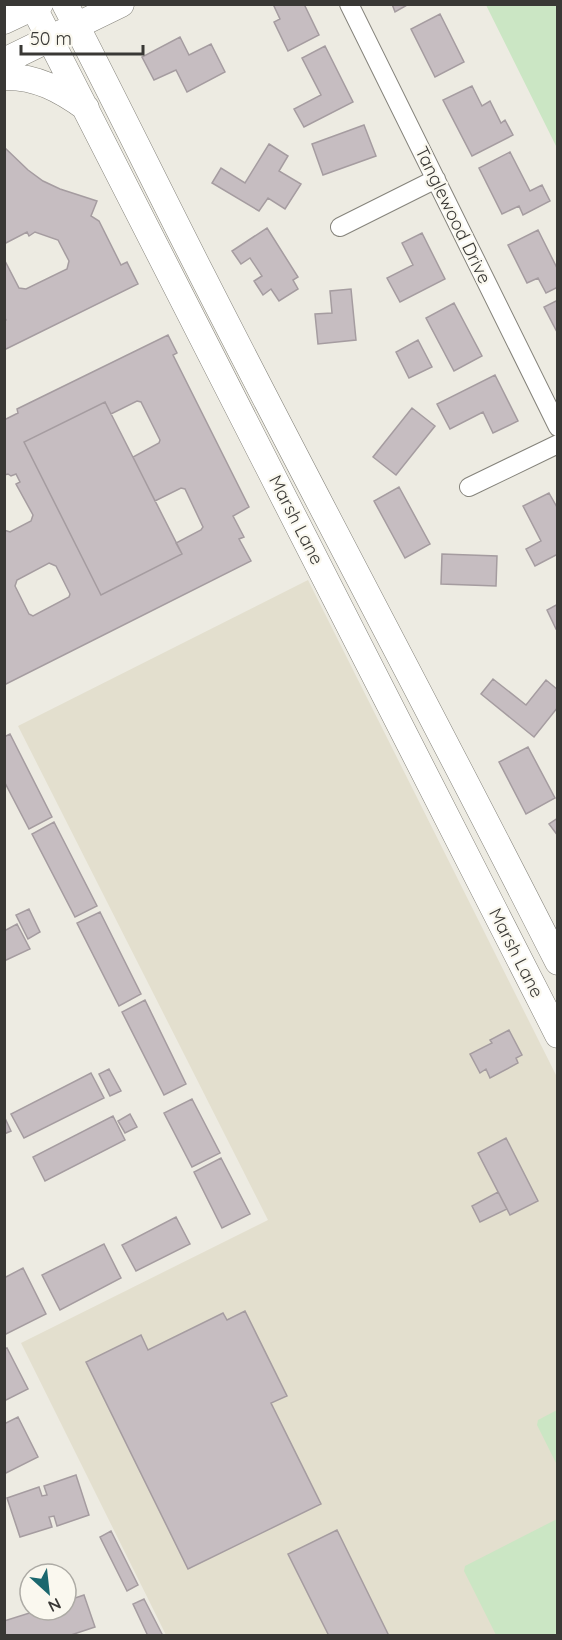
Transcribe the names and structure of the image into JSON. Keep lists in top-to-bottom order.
{
  "streets": {
    "main road": ["Marsh Lane"],
    "street": ["Tanglewood Drive"]
  },
  "scale_bar": "50 m",
  "north": "bottom right"
}
